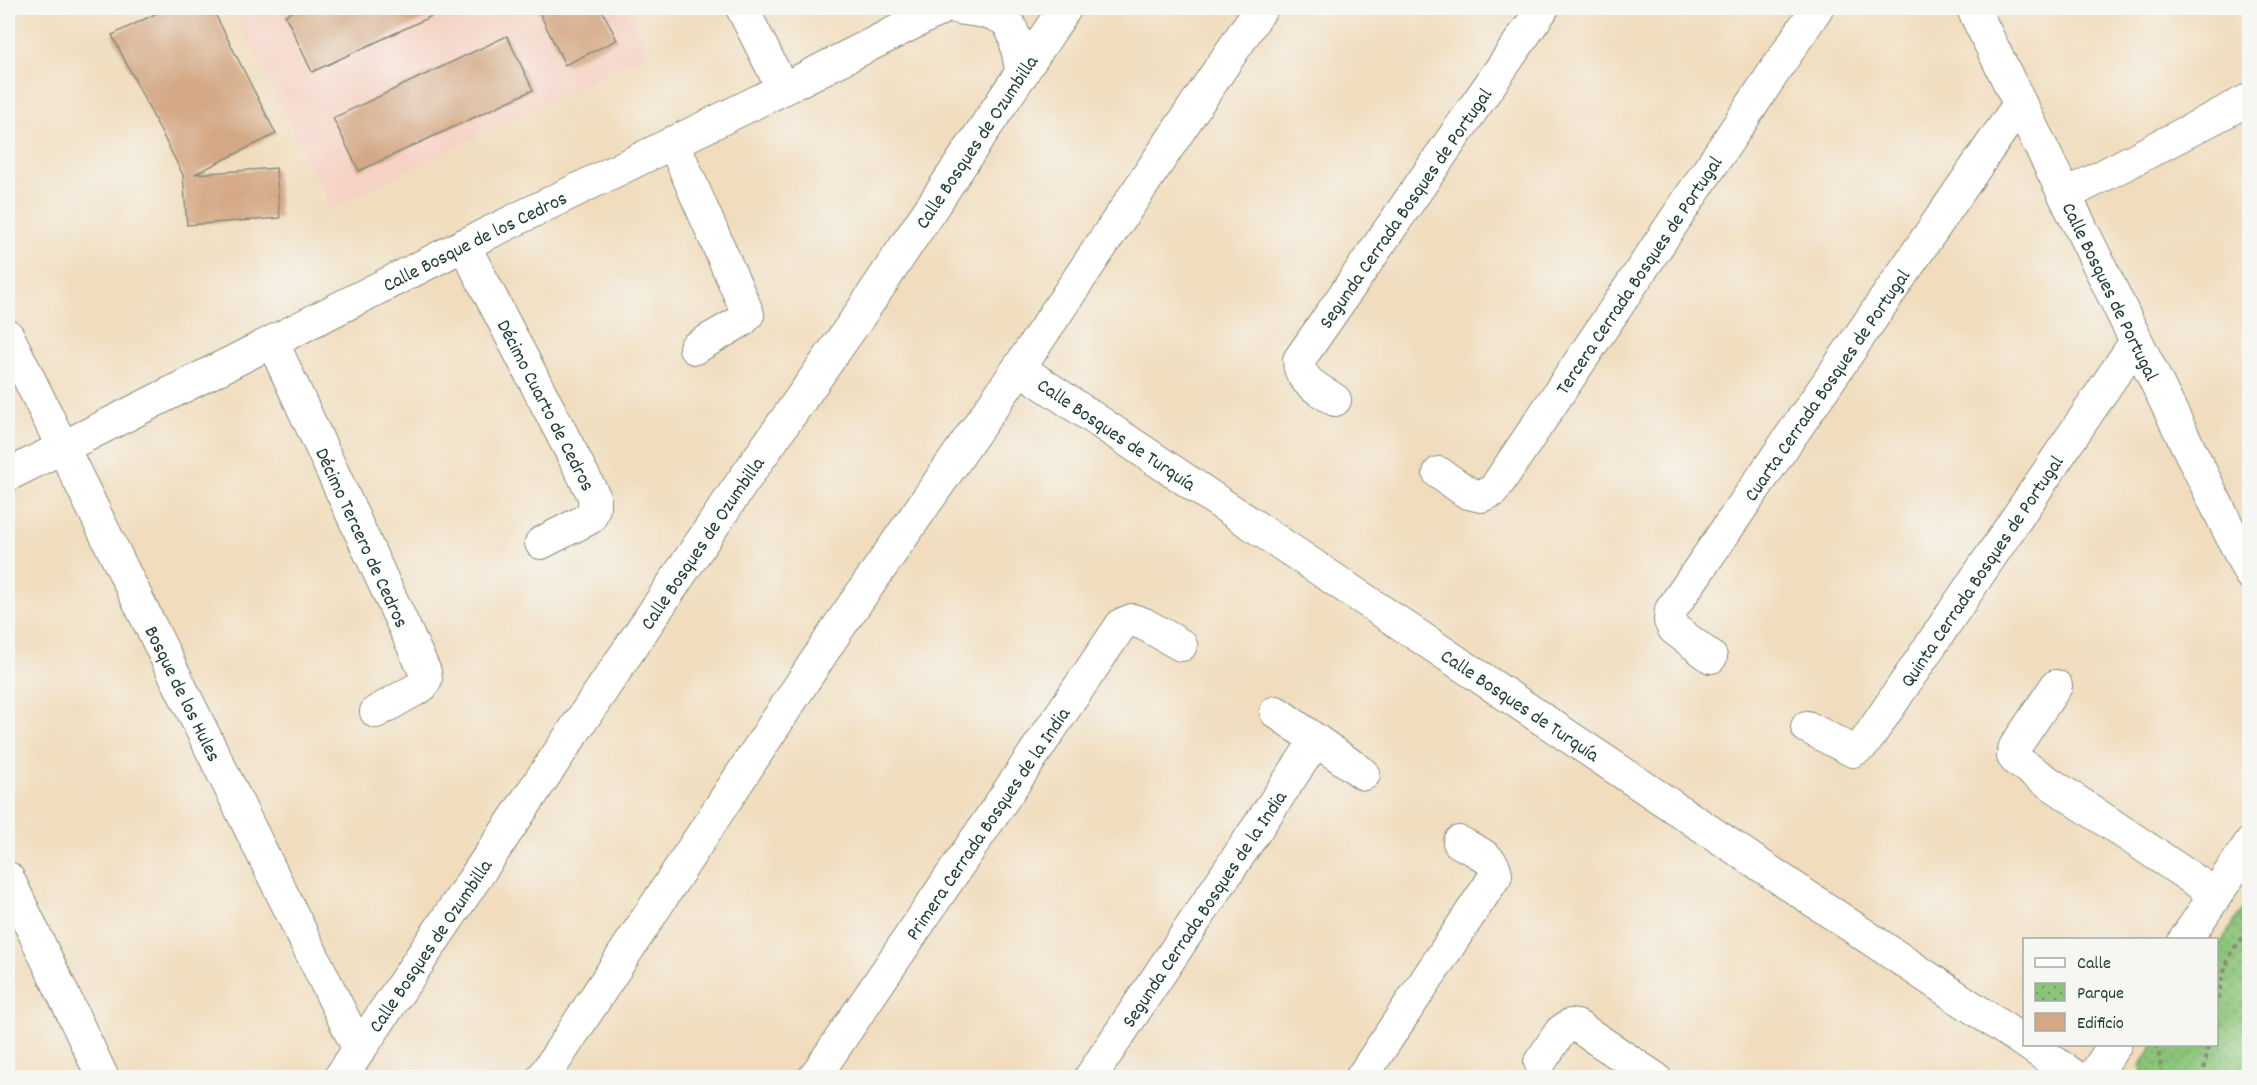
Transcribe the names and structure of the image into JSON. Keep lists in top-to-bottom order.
{
  "streets": {
    "main road": ["Calle Bosques de Ozumbilla", "Calle Bosques de Portugal"],
    "street": [
      "Segunda Cerrada Bosques de Portugal",
      "Calle Bosque de los Cedros",
      "Tercera Cerrada Bosques de Portugal",
      "Cuarta Cerrada Bosques de Portugal",
      "Décimo Cuarto de Cedros",
      "Calle Bosques de Turquía",
      "Décimo Tercero de Cedros",
      "Quinta Cerrada Bosques de Portugal",
      "Bosque de los Hules",
      "Primera Cerrada Bosques de la India",
      "Segunda Cerrada Bosques de la India"
    ]
  },
  "crossings": [
    ["Calle Bosques de Ozumbilla", "Bosque de los Hules"],
    ["Calle Bosque de los Cedros", "Décimo Cuarto de Cedros"],
    ["Calle Bosque de los Cedros", "Décimo Tercero de Cedros"],
    ["Calle Bosque de los Cedros", "Bosque de los Hules"],
    ["Calle Bosques de Portugal", "Cuarta Cerrada Bosques de Portugal"],
    ["Calle Bosques de Portugal", "Quinta Cerrada Bosques de Portugal"]
  ],
  "legend": ["Calle", "Parque", "Edificio"]
}
